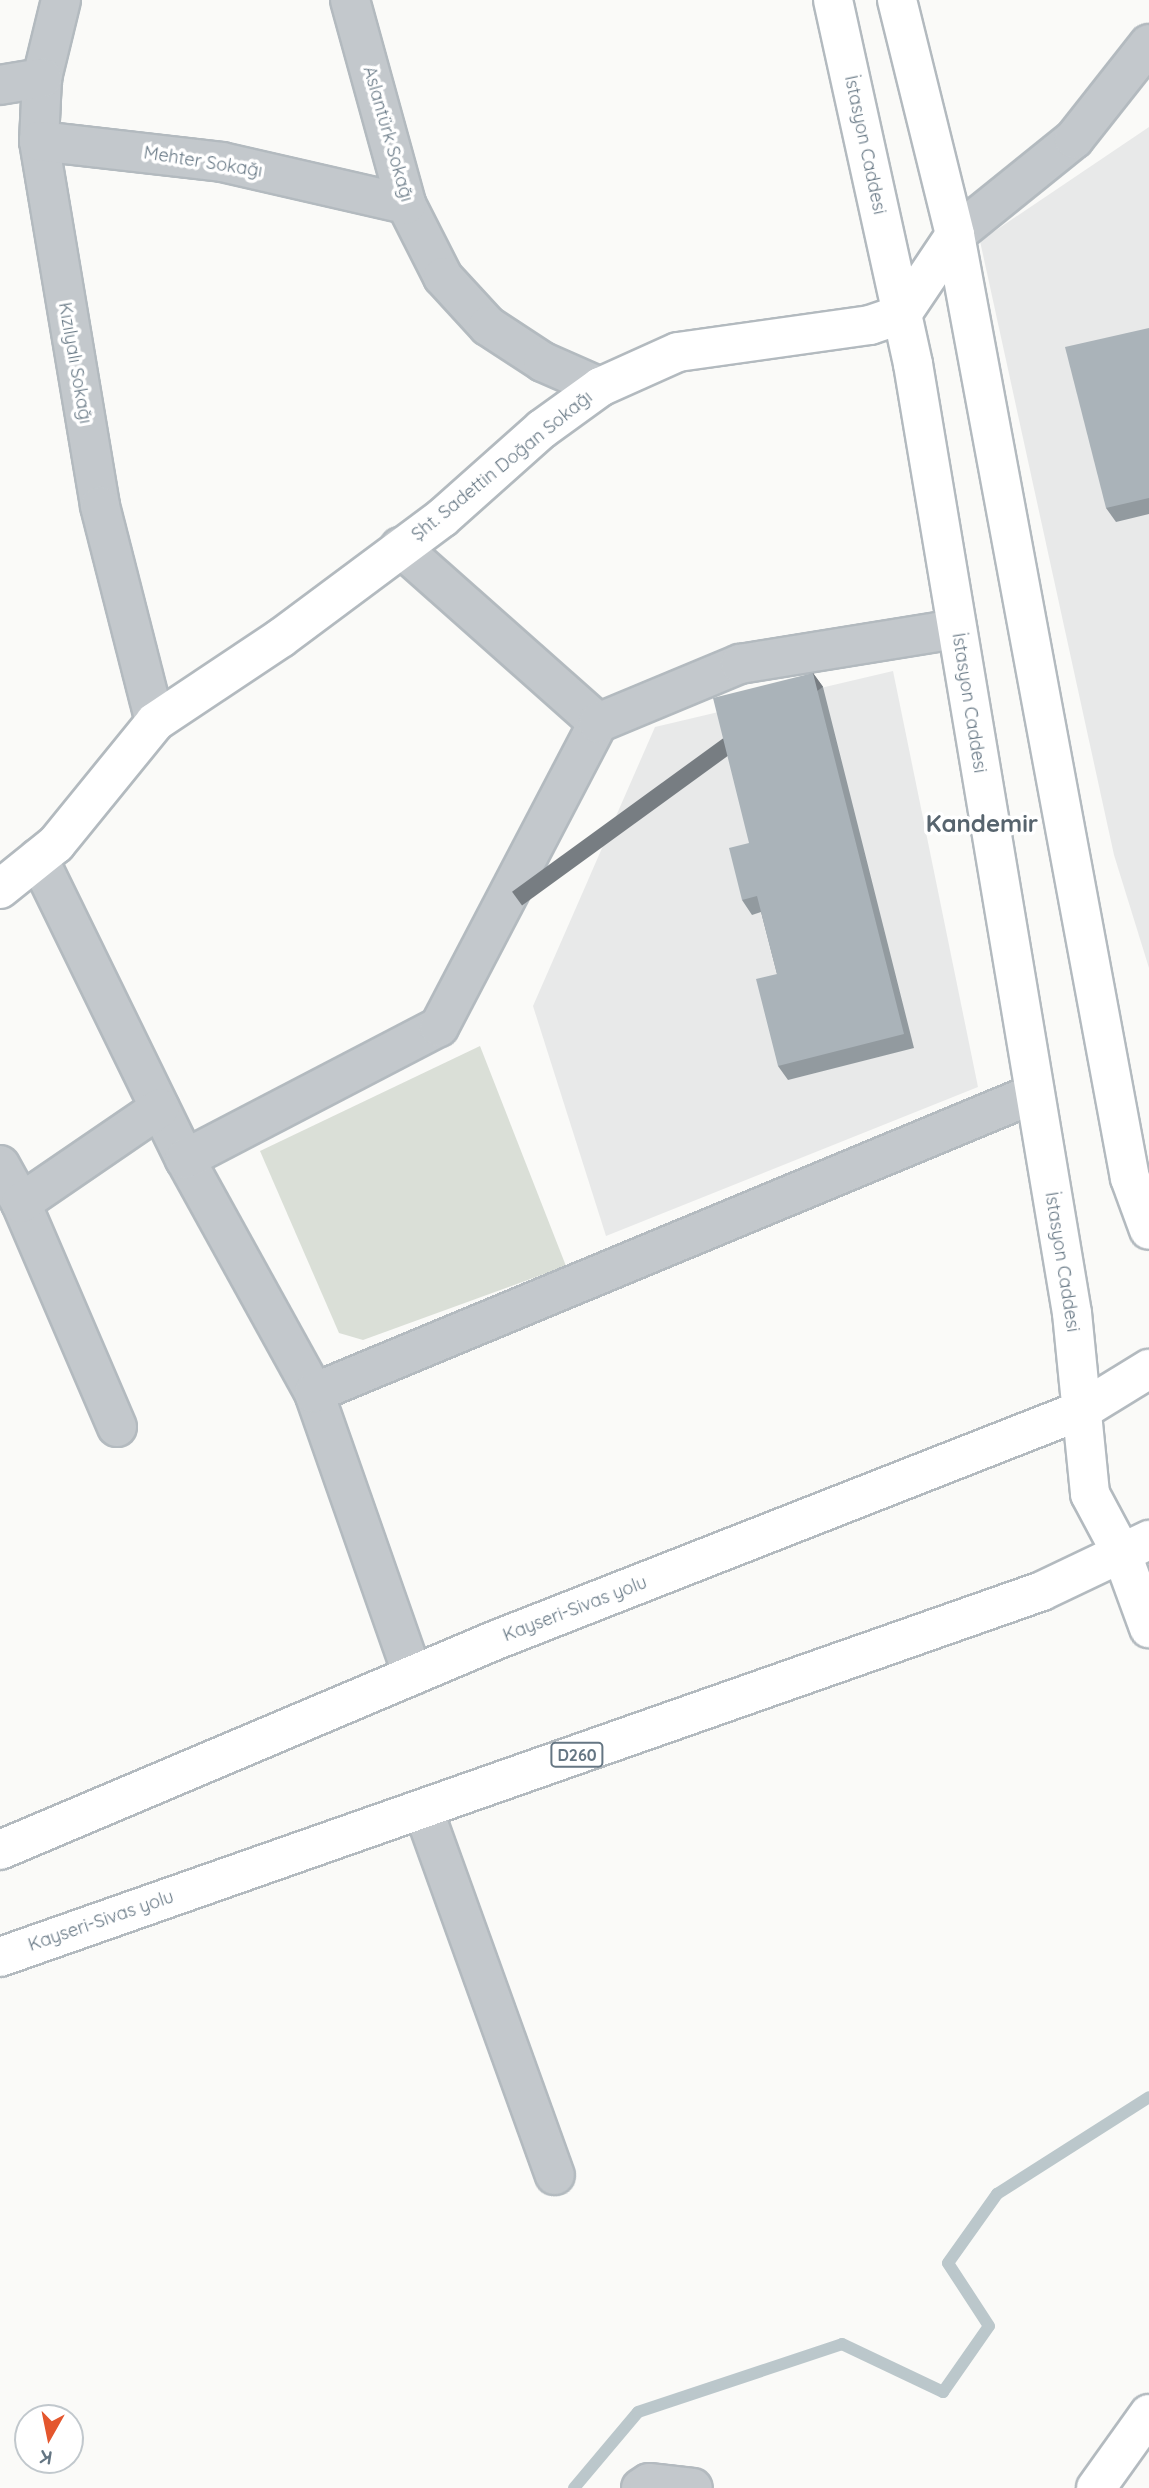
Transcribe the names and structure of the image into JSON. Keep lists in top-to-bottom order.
{
  "streets": {
    "main road": [
      "İstasyon Caddesi",
      "Şht. Sadettin Doğan Sokağı",
      "Kayseri-Sivas yolu",
      "D260"
    ],
    "street": ["Aslantürk Sokağı", "Mehter Sokağı", "Kızılyalı Sokağı"]
  },
  "crossings": [
    ["Aslantürk Sokağı", "Mehter Sokağı"],
    ["Aslantürk Sokağı", "Şht. Sadettin Doğan Sokağı"],
    ["İstasyon Caddesi", "Şht. Sadettin Doğan Sokağı"],
    ["İstasyon Caddesi", "Kayseri-Sivas yolu"],
    ["Mehter Sokağı", "Kızılyalı Sokağı"],
    ["Kızılyalı Sokağı", "Şht. Sadettin Doğan Sokağı"]
  ],
  "districts": ["Kandemir"],
  "north": "bottom"
}
